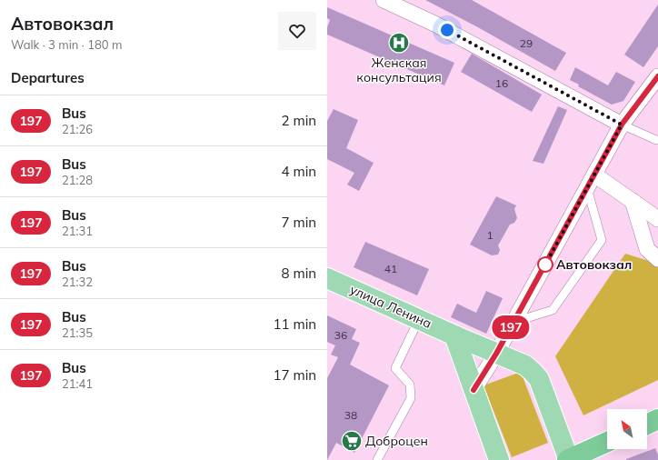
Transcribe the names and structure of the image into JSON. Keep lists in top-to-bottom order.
{
  "streets": {
    "main road": ["улица Ленина"]
  },
  "places": {
    "hospital": ["Женская консультация"],
    "other": ["Автовокзал"],
    "supermarket": ["Доброцен"]
  },
  "lines": ["bus line 197"],
  "house_numbers": [
    "29",
    "16",
    "1",
    "41",
    "36",
    "38"
  ],
  "north": "top left",
  "page": {
    "heading": [
      ["Автовокзал", "Walk · 3 min · 180 m"],
      "Departures"
    ],
    "on_map": "197",
    "list": [
      {
        "mark": "197",
        "name": "Bus",
        "note": "21:26",
        "value": "2 min"
      },
      {
        "mark": "197",
        "name": "Bus",
        "note": "21:28",
        "value": "4 min"
      },
      {
        "mark": "197",
        "name": "Bus",
        "note": "21:31",
        "value": "7 min"
      },
      {
        "mark": "197",
        "name": "Bus",
        "note": "21:32",
        "value": "8 min"
      },
      {
        "mark": "197",
        "name": "Bus",
        "note": "21:35",
        "value": "11 min"
      },
      {
        "mark": "197",
        "name": "Bus",
        "note": "21:41",
        "value": "17 min"
      }
    ]
  }
}
